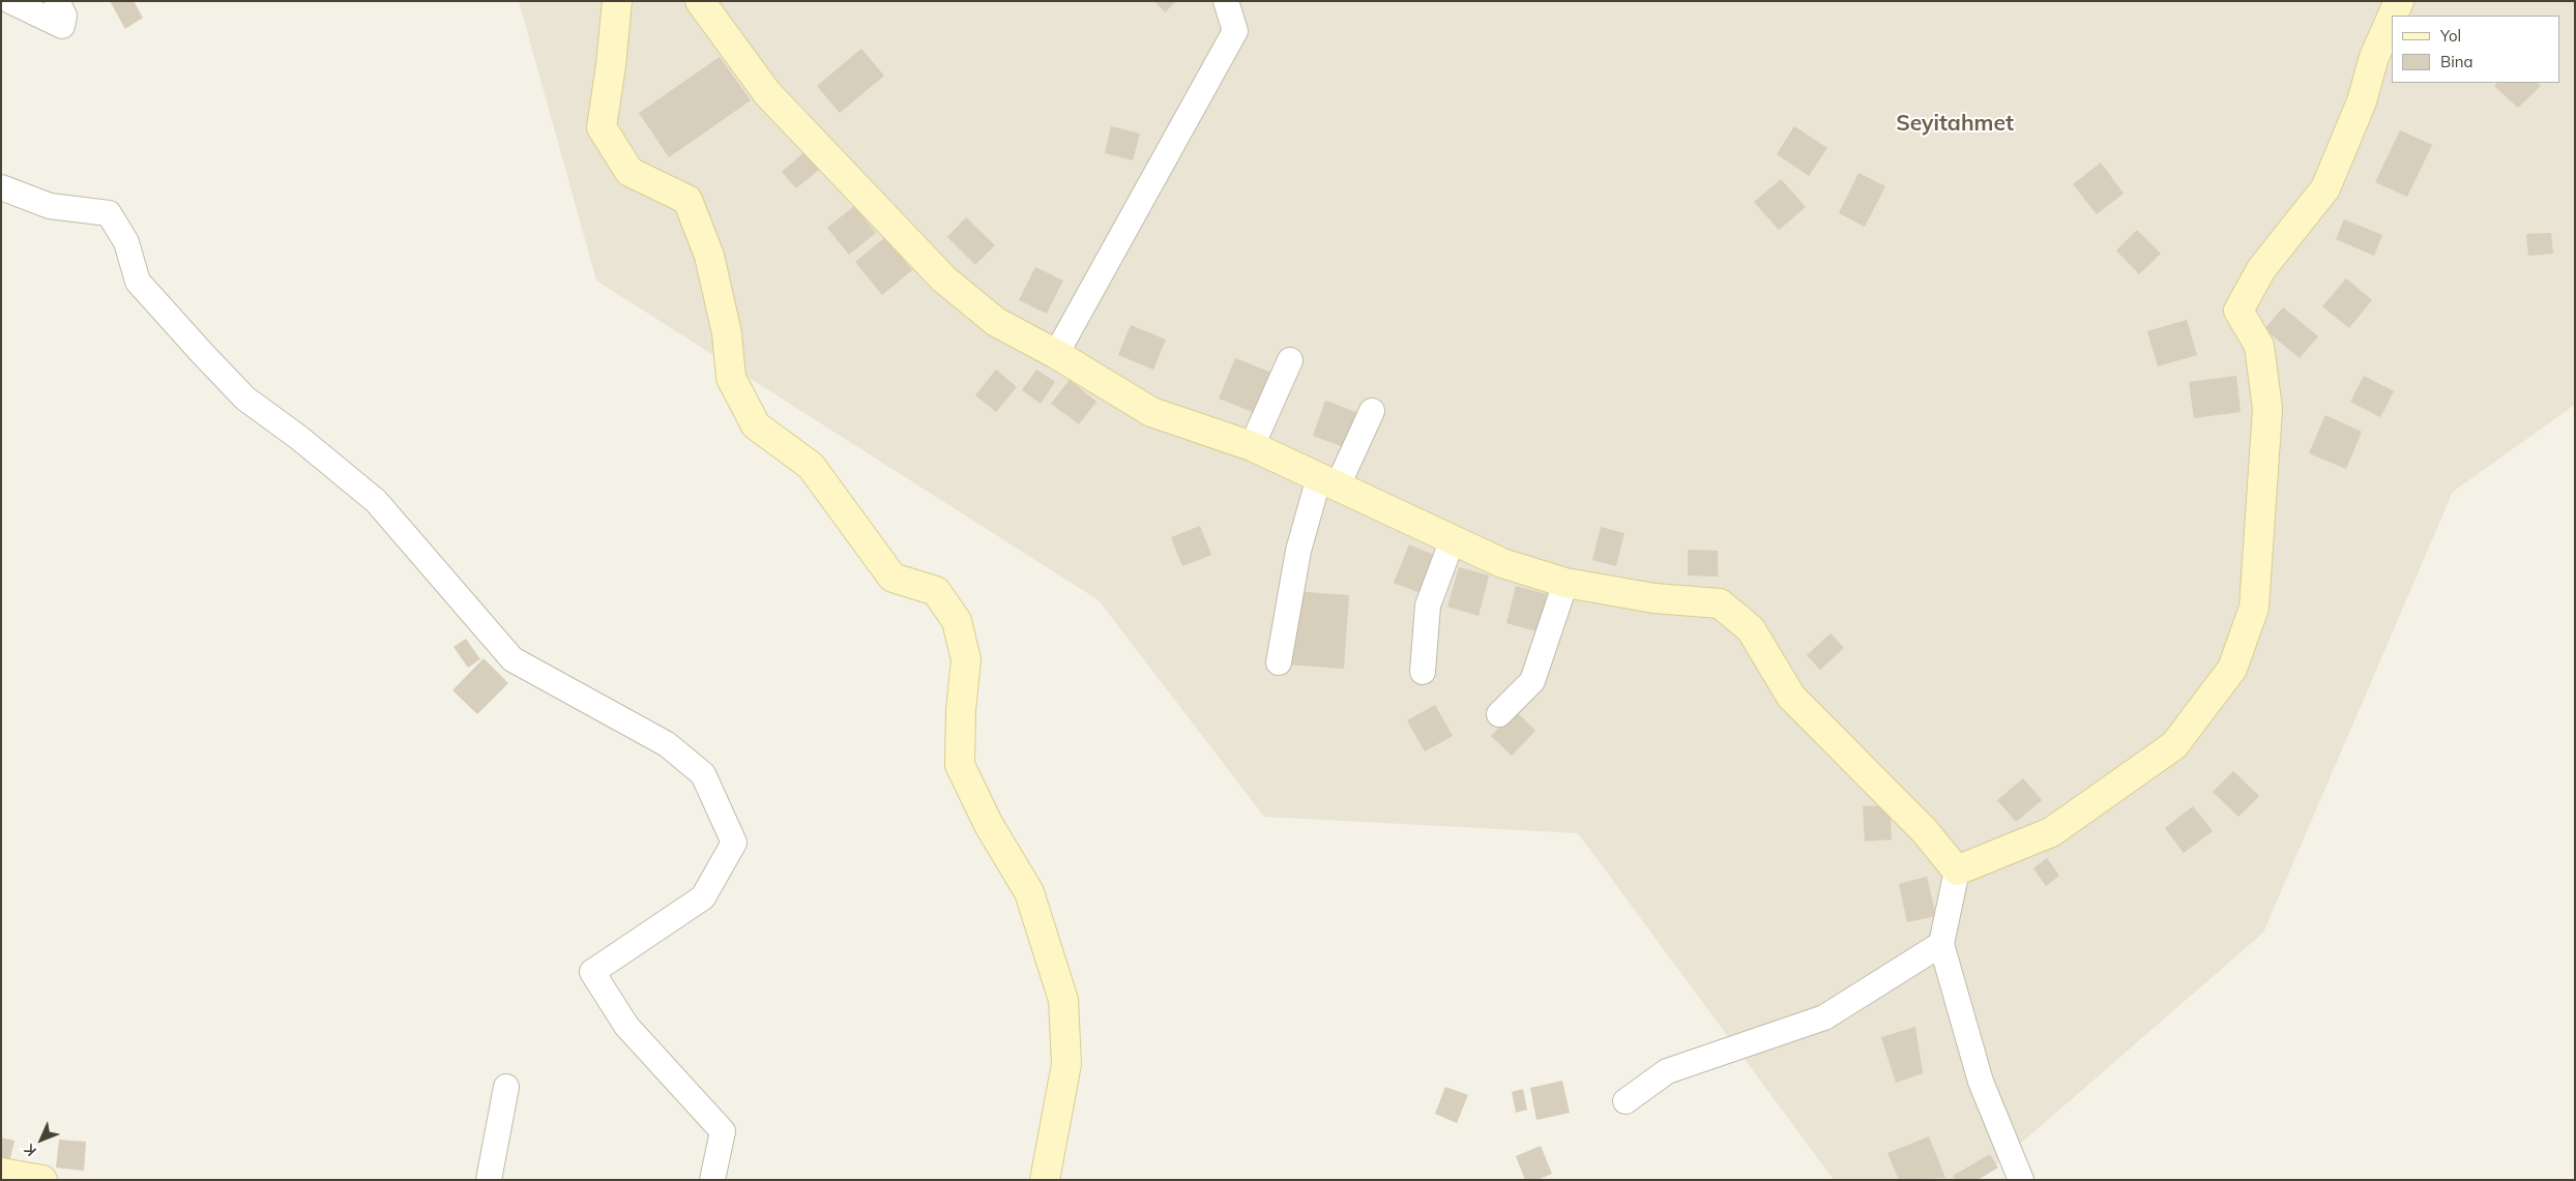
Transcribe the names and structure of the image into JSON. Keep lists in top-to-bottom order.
{
  "districts": ["Seyitahmet"],
  "legend": ["Yol", "Bina"],
  "north": "bottom left"
}
